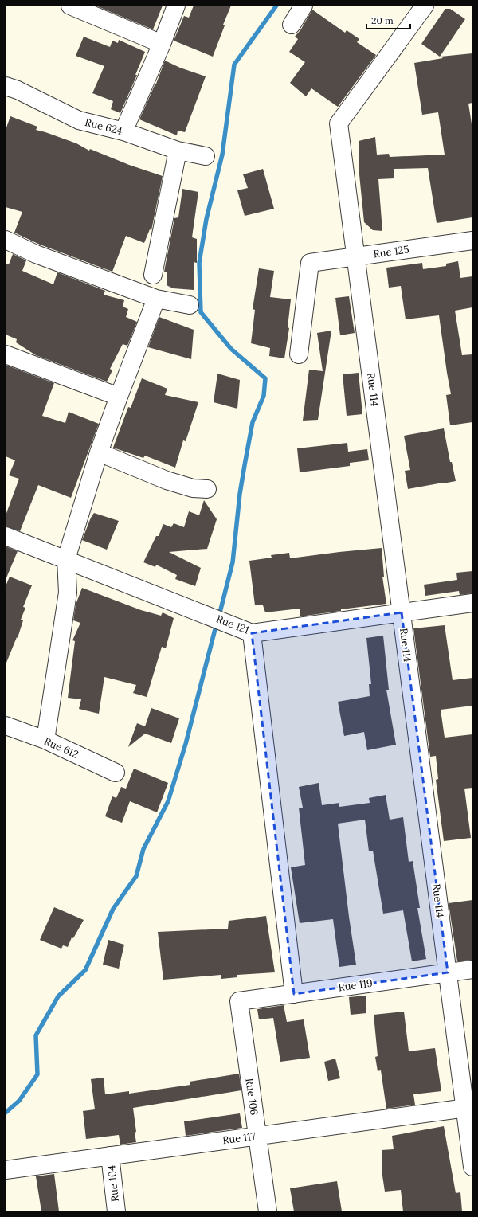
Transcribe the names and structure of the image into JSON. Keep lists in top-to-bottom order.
{
  "streets": {
    "street": [
      "Rue 624",
      "Rue 125",
      "Rue 114",
      "Rue 121",
      "Rue 612",
      "Rue 119",
      "Rue 106",
      "Rue 117",
      "Rue 104"
    ]
  },
  "crossings": [
    ["Rue 125", "Rue 114"],
    ["Rue 114", "Rue 121"],
    ["Rue 114", "Rue 119"],
    ["Rue 114", "Rue 117"],
    ["Rue 119", "Rue 106"],
    ["Rue 106", "Rue 117"],
    ["Rue 117", "Rue 104"]
  ],
  "scale_bar": "20 m"
}
